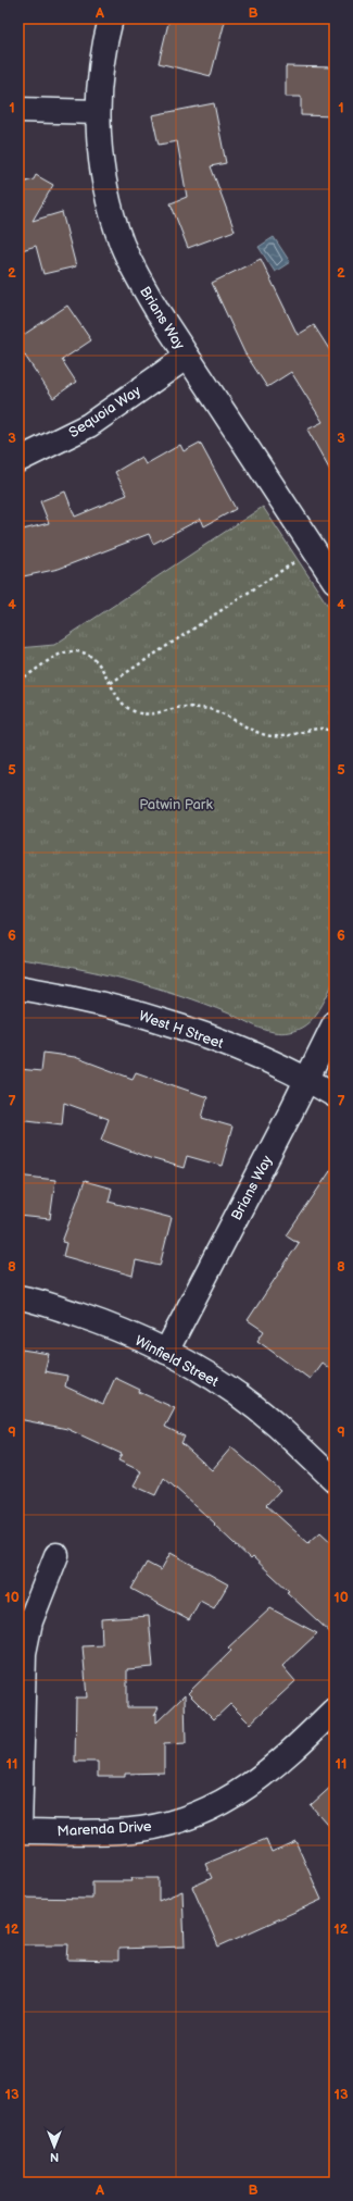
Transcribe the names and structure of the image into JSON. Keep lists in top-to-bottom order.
{
  "streets": {
    "street": [
      "Brians Way",
      "Sequoia Way",
      "West H Street",
      "Winfield Street",
      "Marenda Drive"
    ]
  },
  "crossings": [
    ["Brians Way", "Sequoia Way"],
    ["Brians Way", "West H Street"],
    ["Brians Way", "Winfield Street"]
  ],
  "parks": ["Patwin Park"],
  "north": "bottom",
  "grid": {
    "columns": ["A", "B"],
    "rows": [
      "1",
      "2",
      "3",
      "4",
      "5",
      "6",
      "7",
      "8",
      "9",
      "10",
      "11",
      "12",
      "13"
    ]
  }
}
